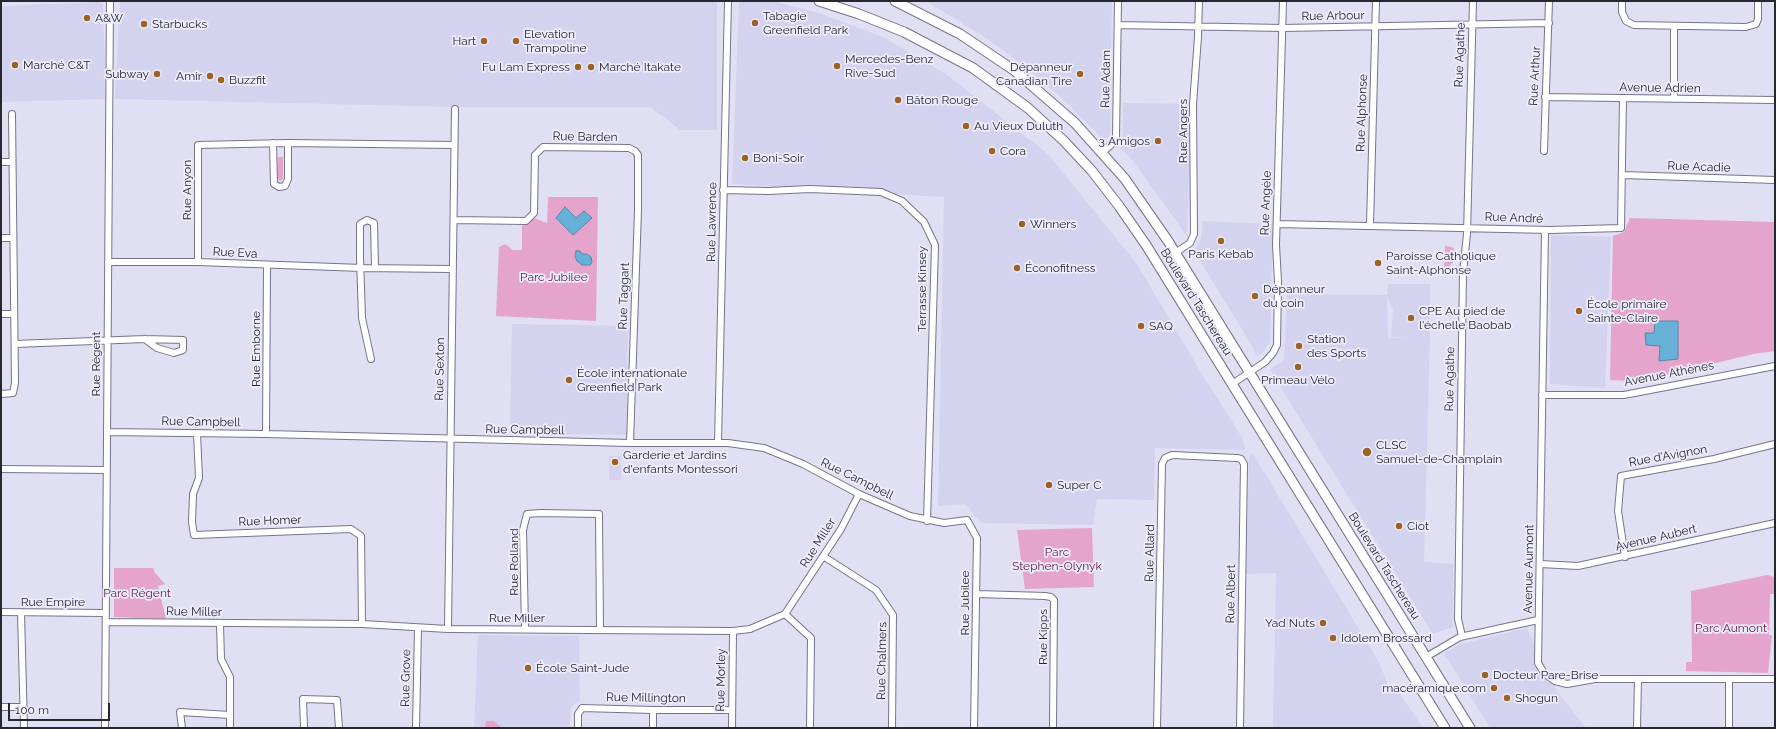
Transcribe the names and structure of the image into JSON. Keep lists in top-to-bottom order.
{
  "streets": {
    "main road": ["Boulevard Taschereau"],
    "street": [
      "Rue Arbour",
      "Rue Agathe",
      "Rue Arthur",
      "Rue Adam",
      "Avenue Adrien",
      "Rue Alphonse",
      "Rue Angers",
      "Rue Barden",
      "Rue Acadie",
      "Rue Anyon",
      "Rue Angèle",
      "Rue André",
      "Rue Lawrence",
      "Rue Eva",
      "Terrasse Kinsey",
      "Rue Taggart",
      "Rue Emborne",
      "Rue Régent",
      "Rue Sexton",
      "Avenue Athènes",
      "Rue Campbell",
      "Rue d'Avignon",
      "Rue Homer",
      "Avenue Aubert",
      "Rue Miller",
      "Rue Allard",
      "Rue Rolland",
      "Avenue Aumont",
      "Rue Albert",
      "Rue Empire",
      "Rue Jubilee",
      "Rue Kipps",
      "Rue Chalmers",
      "Rue Grove",
      "Rue Morley",
      "Rue Millington"
    ]
  },
  "crossings": [
    ["Rue Arbour", "Rue Agathe"],
    ["Rue Arbour", "Rue Arthur"],
    ["Rue Arbour", "Rue Adam"],
    ["Rue Arbour", "Rue Alphonse"],
    ["Rue Arbour", "Rue Angers"],
    ["Rue Arbour", "Rue Angèle"],
    ["Rue Agathe", "Rue André"],
    ["Rue Arthur", "Avenue Adrien"],
    ["Rue Adam", "Boulevard Taschereau"],
    ["Avenue Adrien", "Rue André"],
    ["Rue Alphonse", "Rue André"],
    ["Rue Angers", "Boulevard Taschereau"],
    ["Rue Barden", "Rue Taggart"],
    ["Rue Barden", "Rue Sexton"],
    ["Rue Acadie", "Rue André"],
    ["Rue Anyon", "Rue Eva"],
    ["Rue Anyon", "Rue Sexton"],
    ["Rue Angèle", "Rue André"],
    ["Rue Angèle", "Boulevard Taschereau"],
    ["Rue André", "Avenue Aumont"],
    ["Rue Lawrence", "Terrasse Kinsey"],
    ["Rue Lawrence", "Rue Campbell"],
    ["Rue Eva", "Rue Emborne"],
    ["Rue Eva", "Rue Régent"],
    ["Rue Eva", "Rue Sexton"],
    ["Terrasse Kinsey", "Rue Campbell"],
    ["Terrasse Kinsey", "Rue Jubilee"],
    ["Rue Taggart", "Rue Campbell"],
    ["Rue Emborne", "Rue Campbell"],
    ["Rue Régent", "Rue Campbell"],
    ["Rue Régent", "Rue Miller"],
    ["Rue Régent", "Rue Empire"],
    ["Rue Sexton", "Rue Campbell"],
    ["Rue Sexton", "Rue Miller"],
    ["Avenue Athènes", "Avenue Aumont"],
    ["Rue Campbell", "Rue Homer"],
    ["Rue Campbell", "Rue Miller"],
    ["Rue Campbell", "Rue Jubilee"],
    ["Rue d'Avignon", "Avenue Aubert"],
    ["Rue Homer", "Rue Miller"],
    ["Avenue Aubert", "Avenue Aumont"],
    ["Rue Miller", "Rue Rolland"],
    ["Rue Miller", "Rue Chalmers"],
    ["Rue Miller", "Rue Grove"],
    ["Rue Miller", "Rue Morley"],
    ["Rue Allard", "Rue Albert"],
    ["Rue Jubilee", "Rue Kipps"],
    ["Rue Morley", "Rue Millington"]
  ],
  "parks": [
    "Parc Jubilee",
    "Parc Stephen-Olynyk",
    "Parc Régent",
    "Parc Aumont"
  ],
  "places": [
    "A&W",
    "Tabagie Greenfield Park",
    "Starbucks",
    "Hart",
    "Elevation Trampoline",
    "Marché C&T",
    "Mercedes-Benz Rive-Sud",
    "Fu Lam Express",
    "Marché Itakate",
    "Subway",
    "Dépanneur Canadian Tire",
    "Amir",
    "Buzzfit",
    "Bâton Rouge",
    "Au Vieux Duluth",
    "3 Amigos",
    "Cora",
    "Boni-Soir",
    "Winners",
    "Paris Kebab",
    "Paroisse Catholique Saint-Alphonse",
    "Éconofitness",
    "Dépanneur du coin",
    "École primaire Sainte-Claire",
    "CPE Au pied de l'échelle Baobab",
    "SAQ",
    "Station des Sports",
    "Primeau Vélo",
    "École internationale Greenfield Park",
    "CLSC Samuel-de-Champlain",
    "Garderie et Jardins d'enfants Montessori",
    "Super C",
    "Ciot",
    "Yad Nuts",
    "Idolem Brossard",
    "École Saint-Jude",
    "Docteur Pare-Brise",
    "macéramique.com",
    "Shogun"
  ],
  "scale_bar": "100 m"
}
